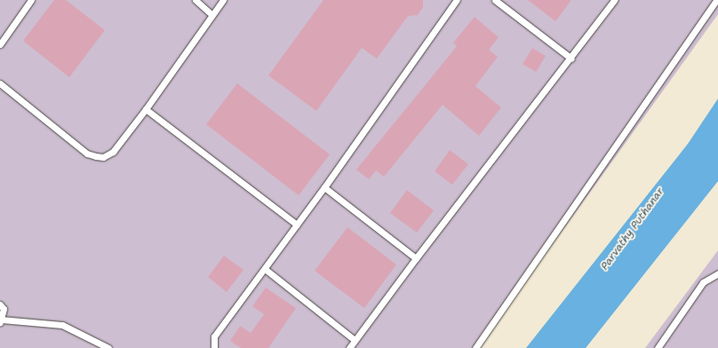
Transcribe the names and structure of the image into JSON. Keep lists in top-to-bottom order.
{
  "water": ["Parvathy Puthanar"]
}
